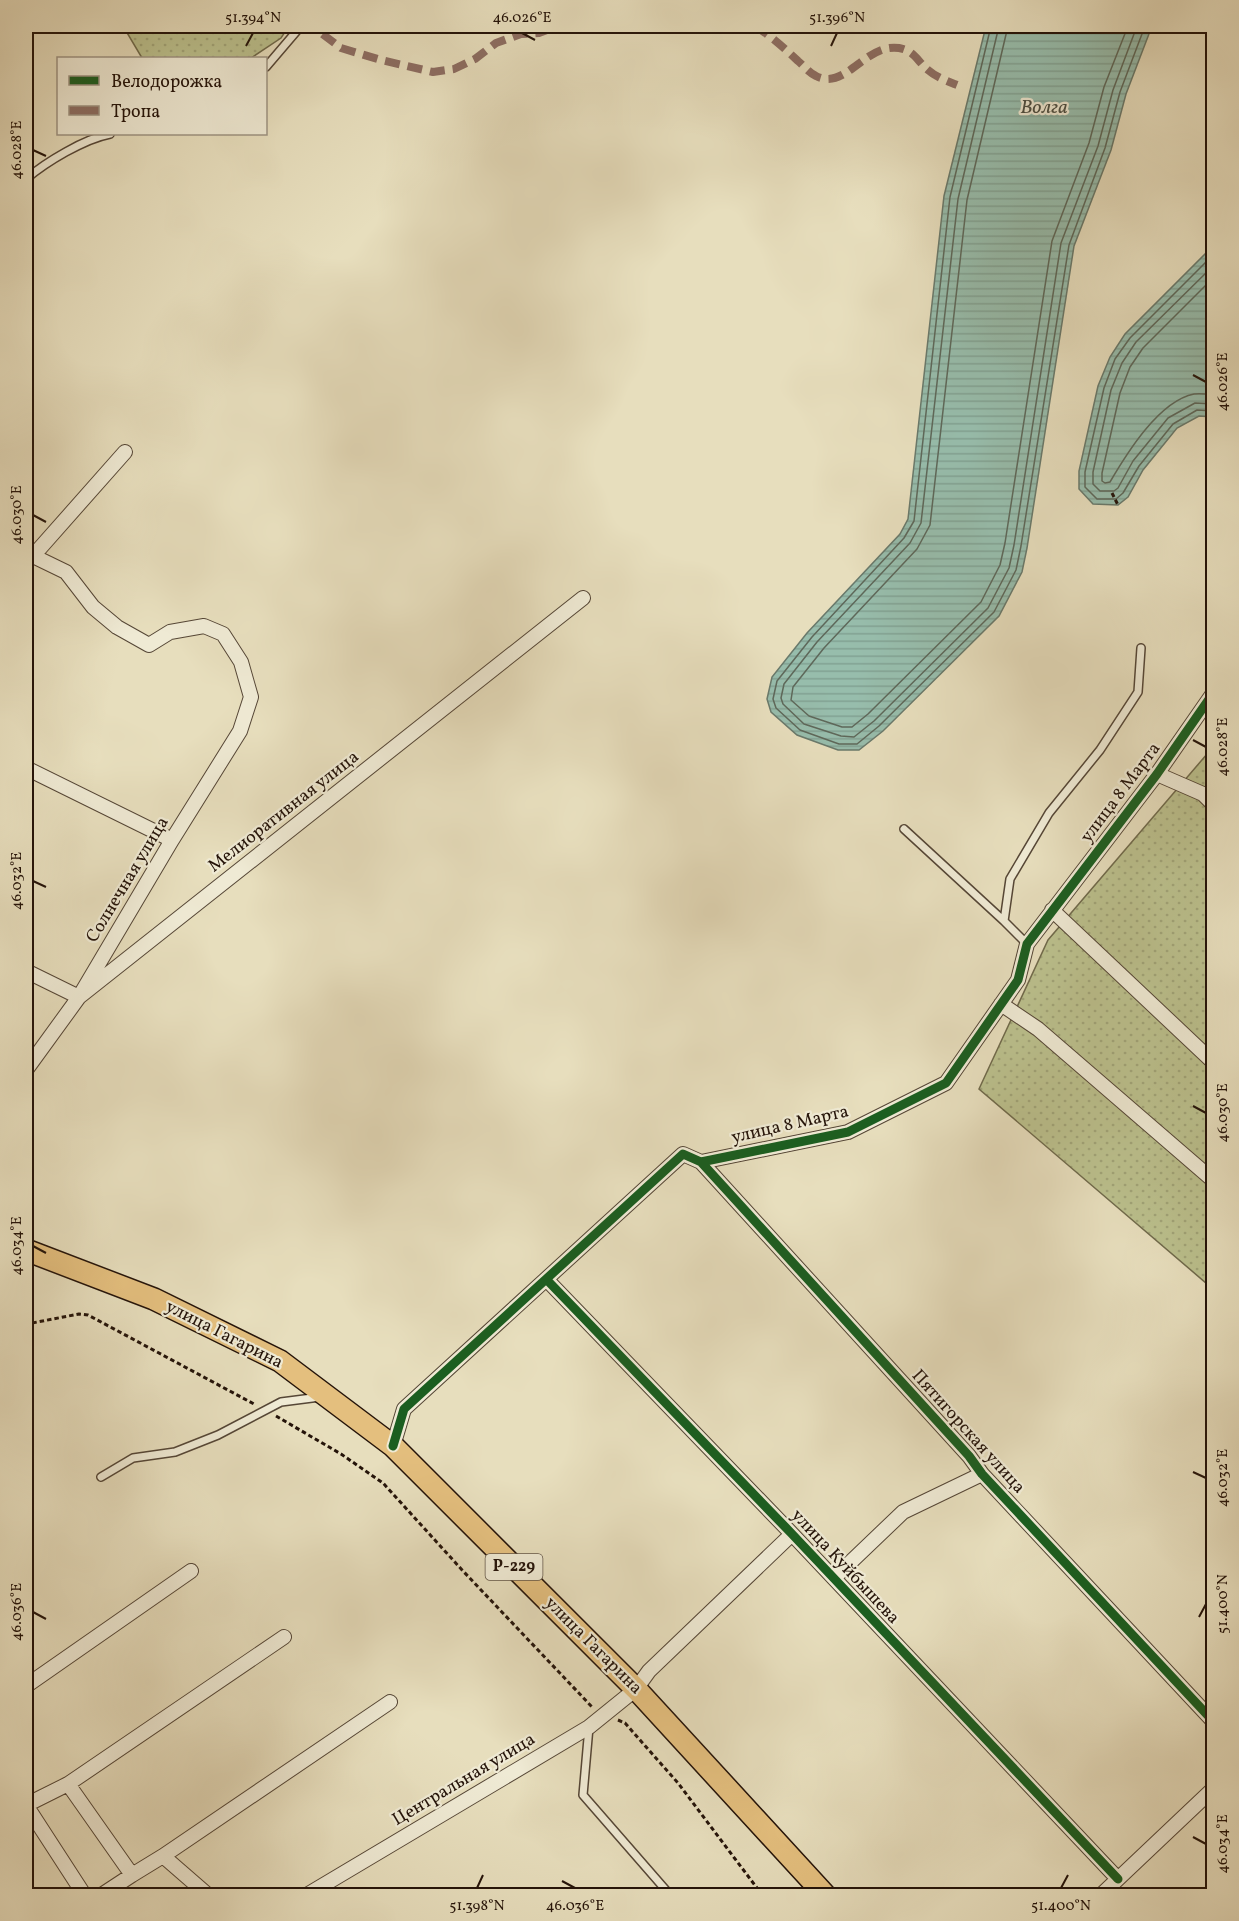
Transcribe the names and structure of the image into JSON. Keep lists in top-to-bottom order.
{
  "streets": {
    "main road": ["улица Гагарина", "Р-229"],
    "street": [
      "улица 8 Марта",
      "Мелиоративная улица",
      "Солнечная улица",
      "Пятигорская улица",
      "улица Куйбышева",
      "Центральная улица"
    ]
  },
  "crossings": [
    ["улица 8 Марта", "улица Гагарина"],
    ["улица 8 Марта", "Пятигорская улица"],
    ["улица 8 Марта", "улица Куйбышева"],
    ["Мелиоративная улица", "Солнечная улица"],
    ["улица Гагарина", "Центральная улица"],
    ["улица Куйбышева", "Центральная улица"]
  ],
  "water": ["Волга"],
  "legend": ["Велодорожка", "Тропа"],
  "coordinates": [
    "51.394°N",
    "46.026°E",
    "51.396°N",
    "46.028°E",
    "46.030°E",
    "46.032°E",
    "46.034°E",
    "51.400°N",
    "46.036°E",
    "51.398°N"
  ]
}
